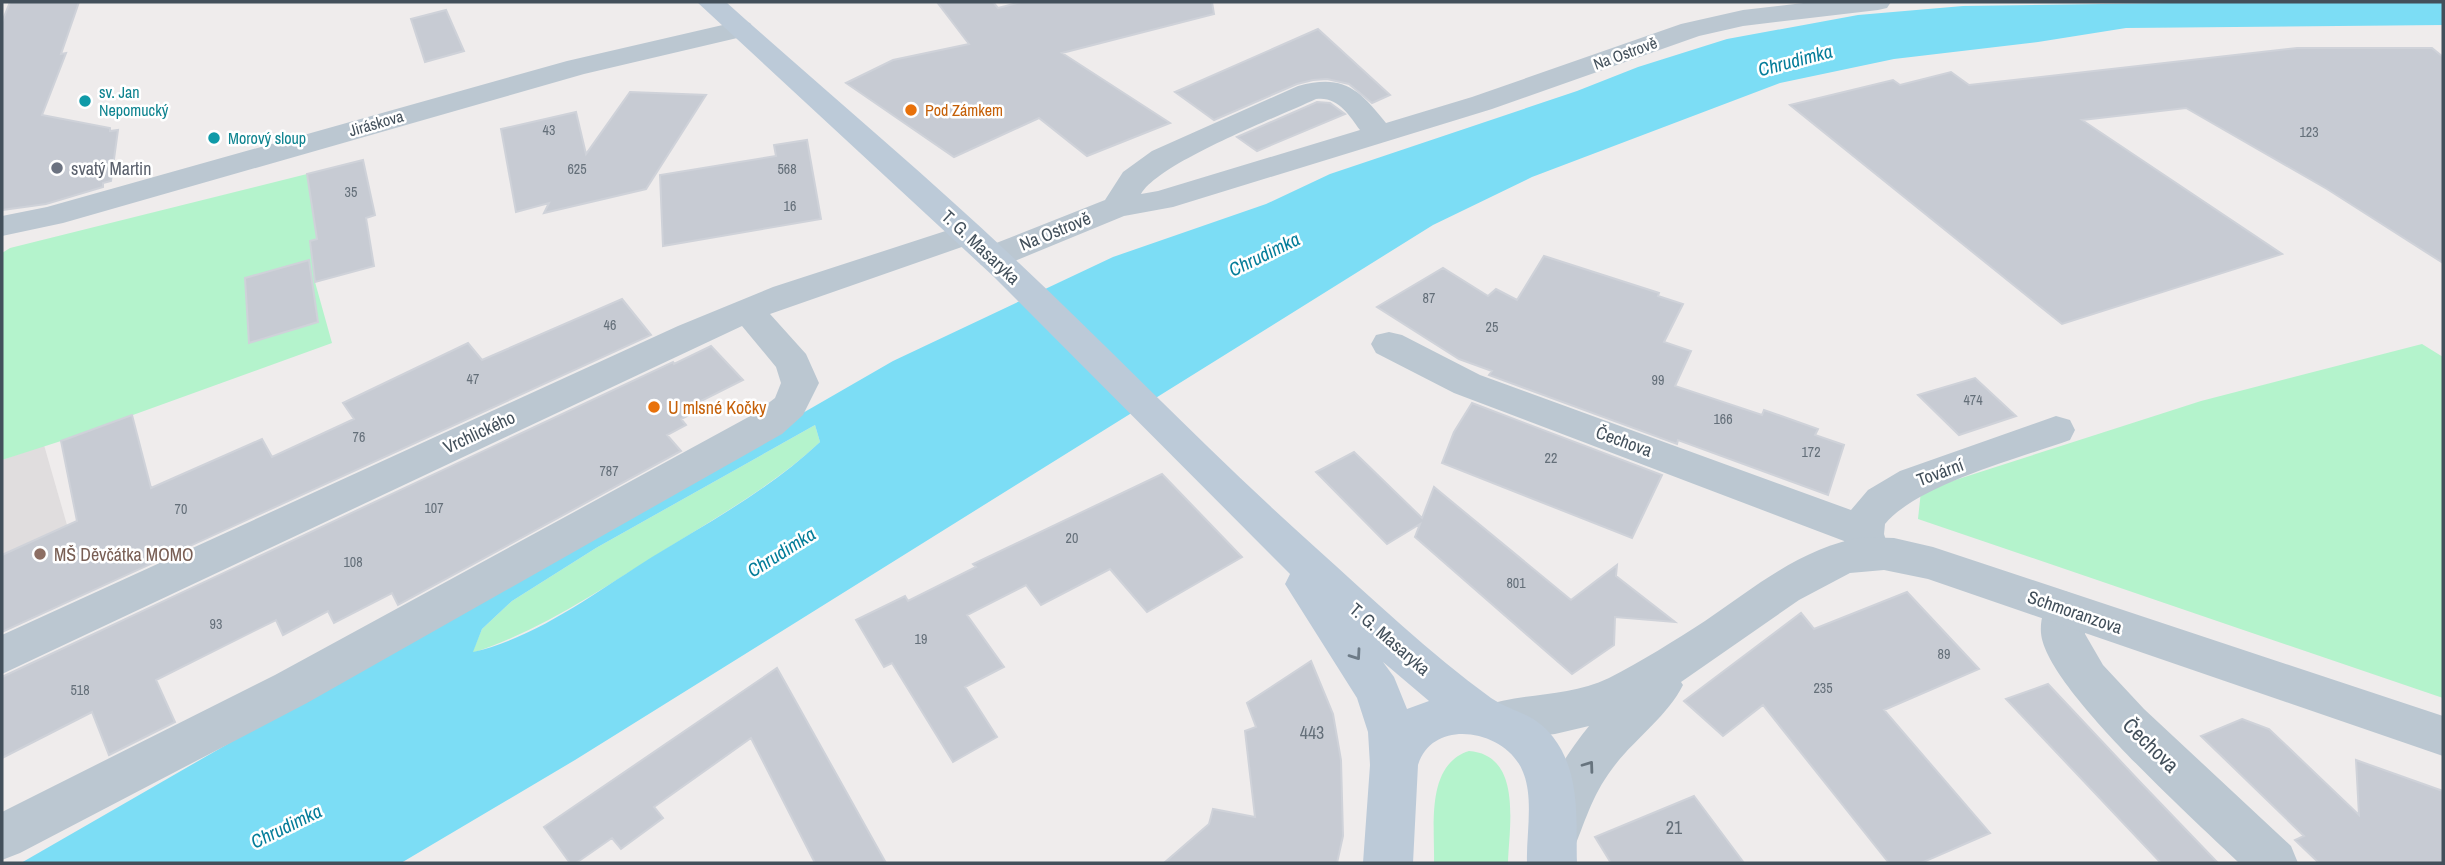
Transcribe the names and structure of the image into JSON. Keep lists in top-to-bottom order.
{
  "streets": {
    "main road": ["T. G. Masaryka"],
    "street": [
      "Na Ostrově",
      "Jiráskova",
      "Vrchlického",
      "Čechova",
      "Tovární",
      "Schmoranzova"
    ]
  },
  "crossings": [
    ["Na Ostrově", "T. G. Masaryka"],
    ["Na Ostrově", "Vrchlického"],
    ["Jiráskova", "T. G. Masaryka"],
    ["T. G. Masaryka", "Vrchlického"],
    ["T. G. Masaryka", "Schmoranzova"],
    ["Čechova", "Tovární"],
    ["Čechova", "Schmoranzova"],
    ["Tovární", "Schmoranzova"]
  ],
  "water": ["Chrudimka"],
  "places": [
    "sv. Jan Nepomucký",
    "Pod Zámkem",
    "Morový sloup",
    "svatý Martin",
    "U mlsné Kočky",
    "MŠ Děvčátka MOMO"
  ],
  "house_numbers": [
    "43",
    "123",
    "625",
    "568",
    "35",
    "16",
    "87",
    "46",
    "25",
    "47",
    "99",
    "474",
    "166",
    "76",
    "172",
    "22",
    "787",
    "107",
    "70",
    "20",
    "108",
    "801",
    "93",
    "19",
    "89",
    "235",
    "518",
    "443",
    "21"
  ]
}
